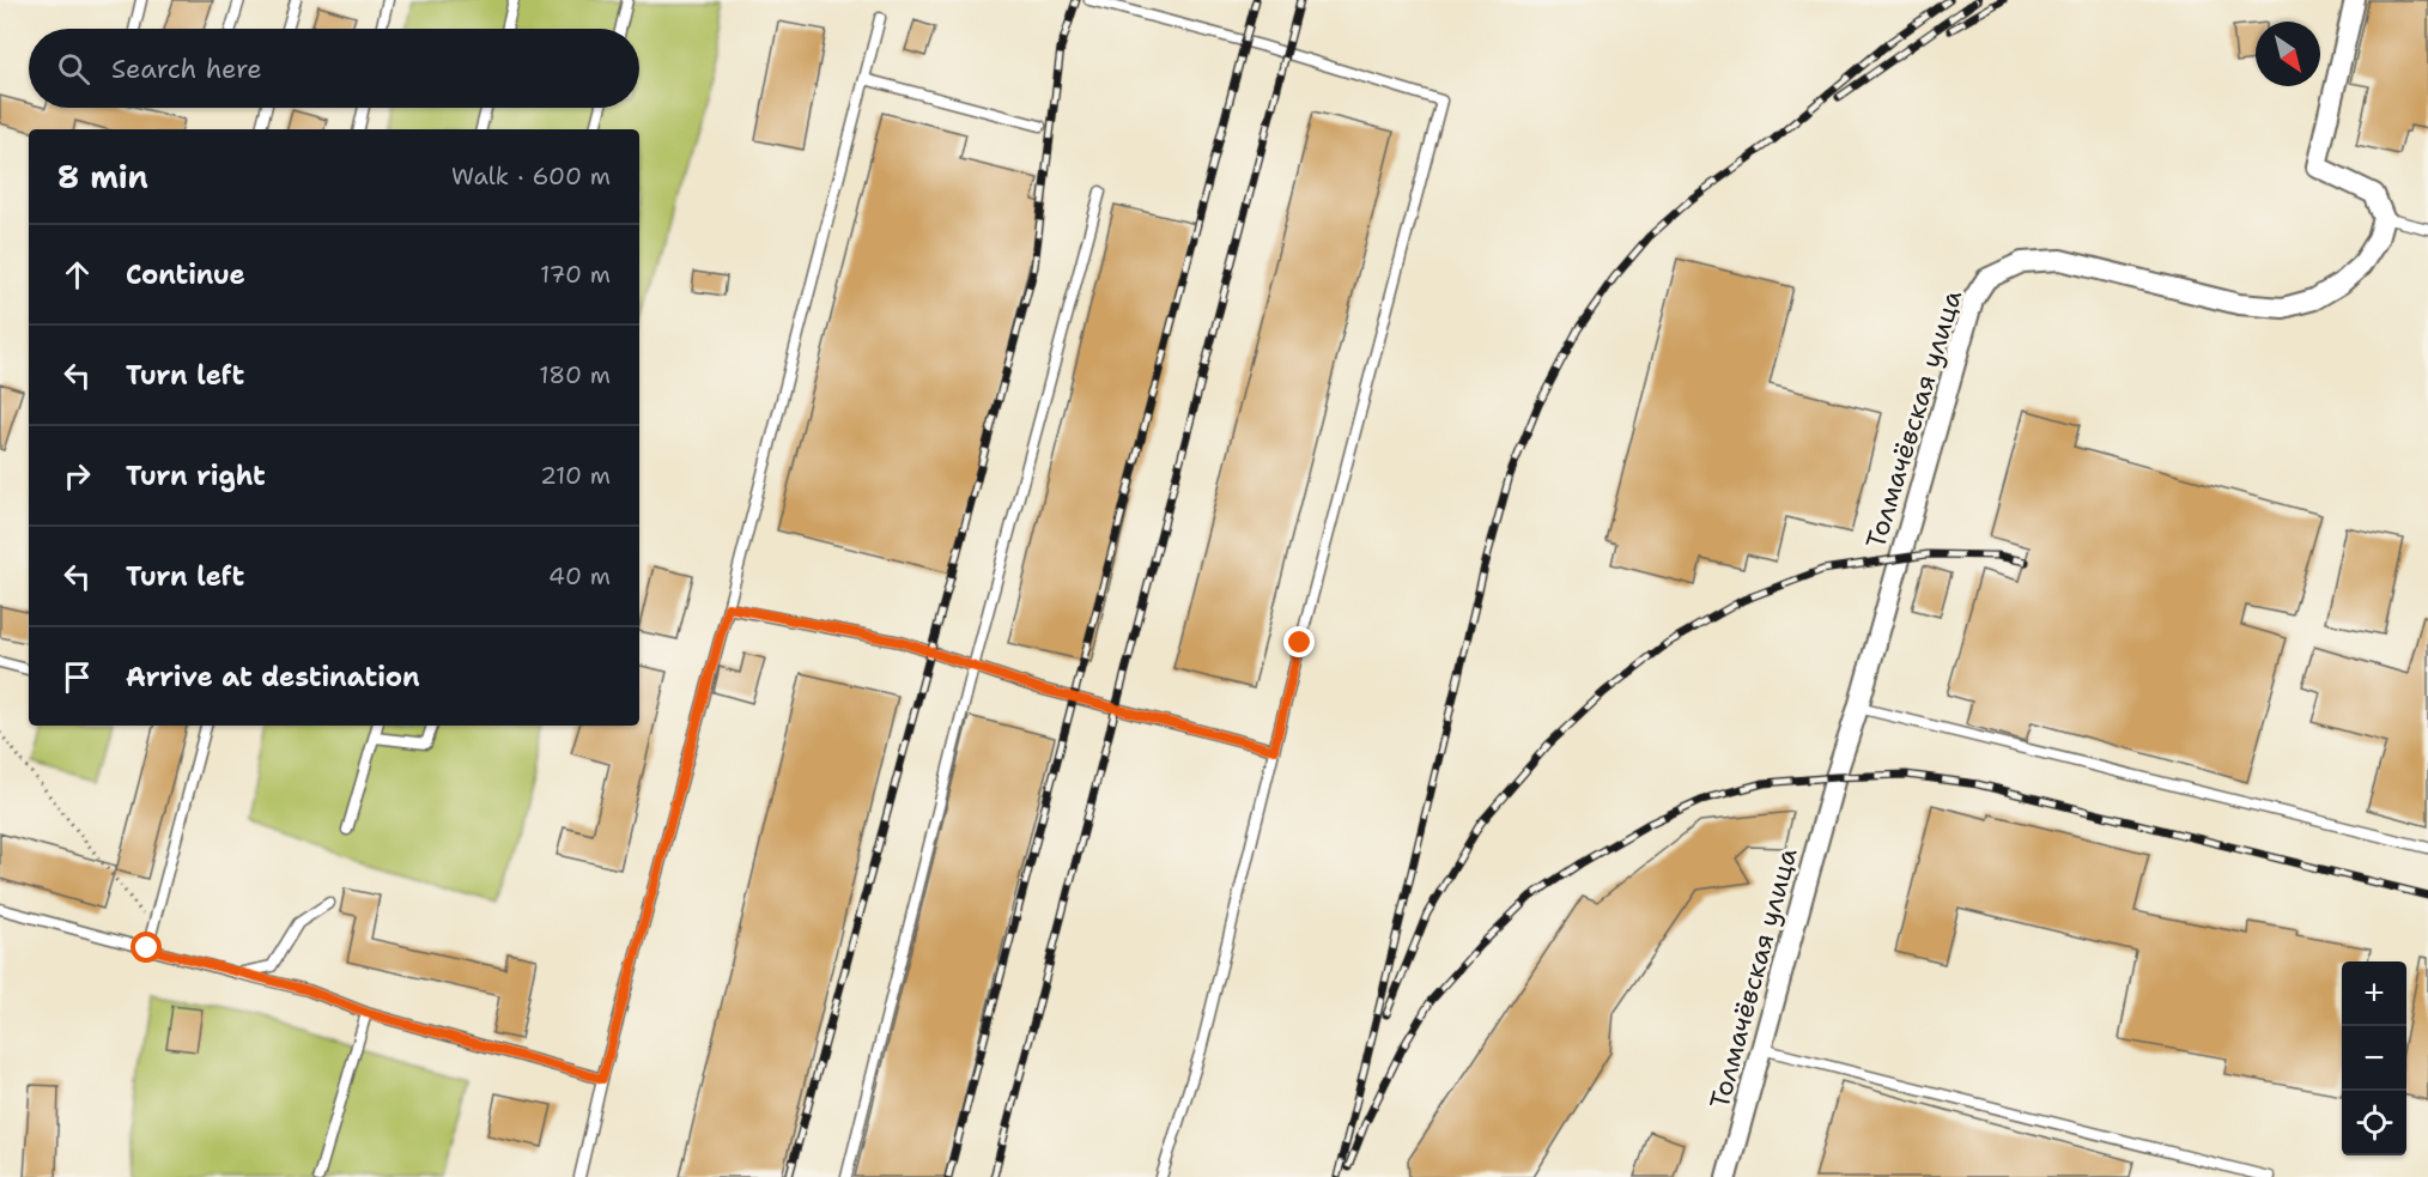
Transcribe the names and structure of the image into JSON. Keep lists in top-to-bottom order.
{
  "streets": {
    "street": ["Толмачёвская улица"]
  },
  "north": "bottom right",
  "page": {
    "search": "Search here",
    "heading": ["8 min", "Walk · 600 m"],
    "list": [
      ["Continue", "170 m"],
      ["Turn left", "180 m"],
      ["Turn right", "210 m"],
      ["Turn left", "40 m"],
      "Arrive at destination"
    ],
    "map_buttons": ["+", "−"]
  }
}
